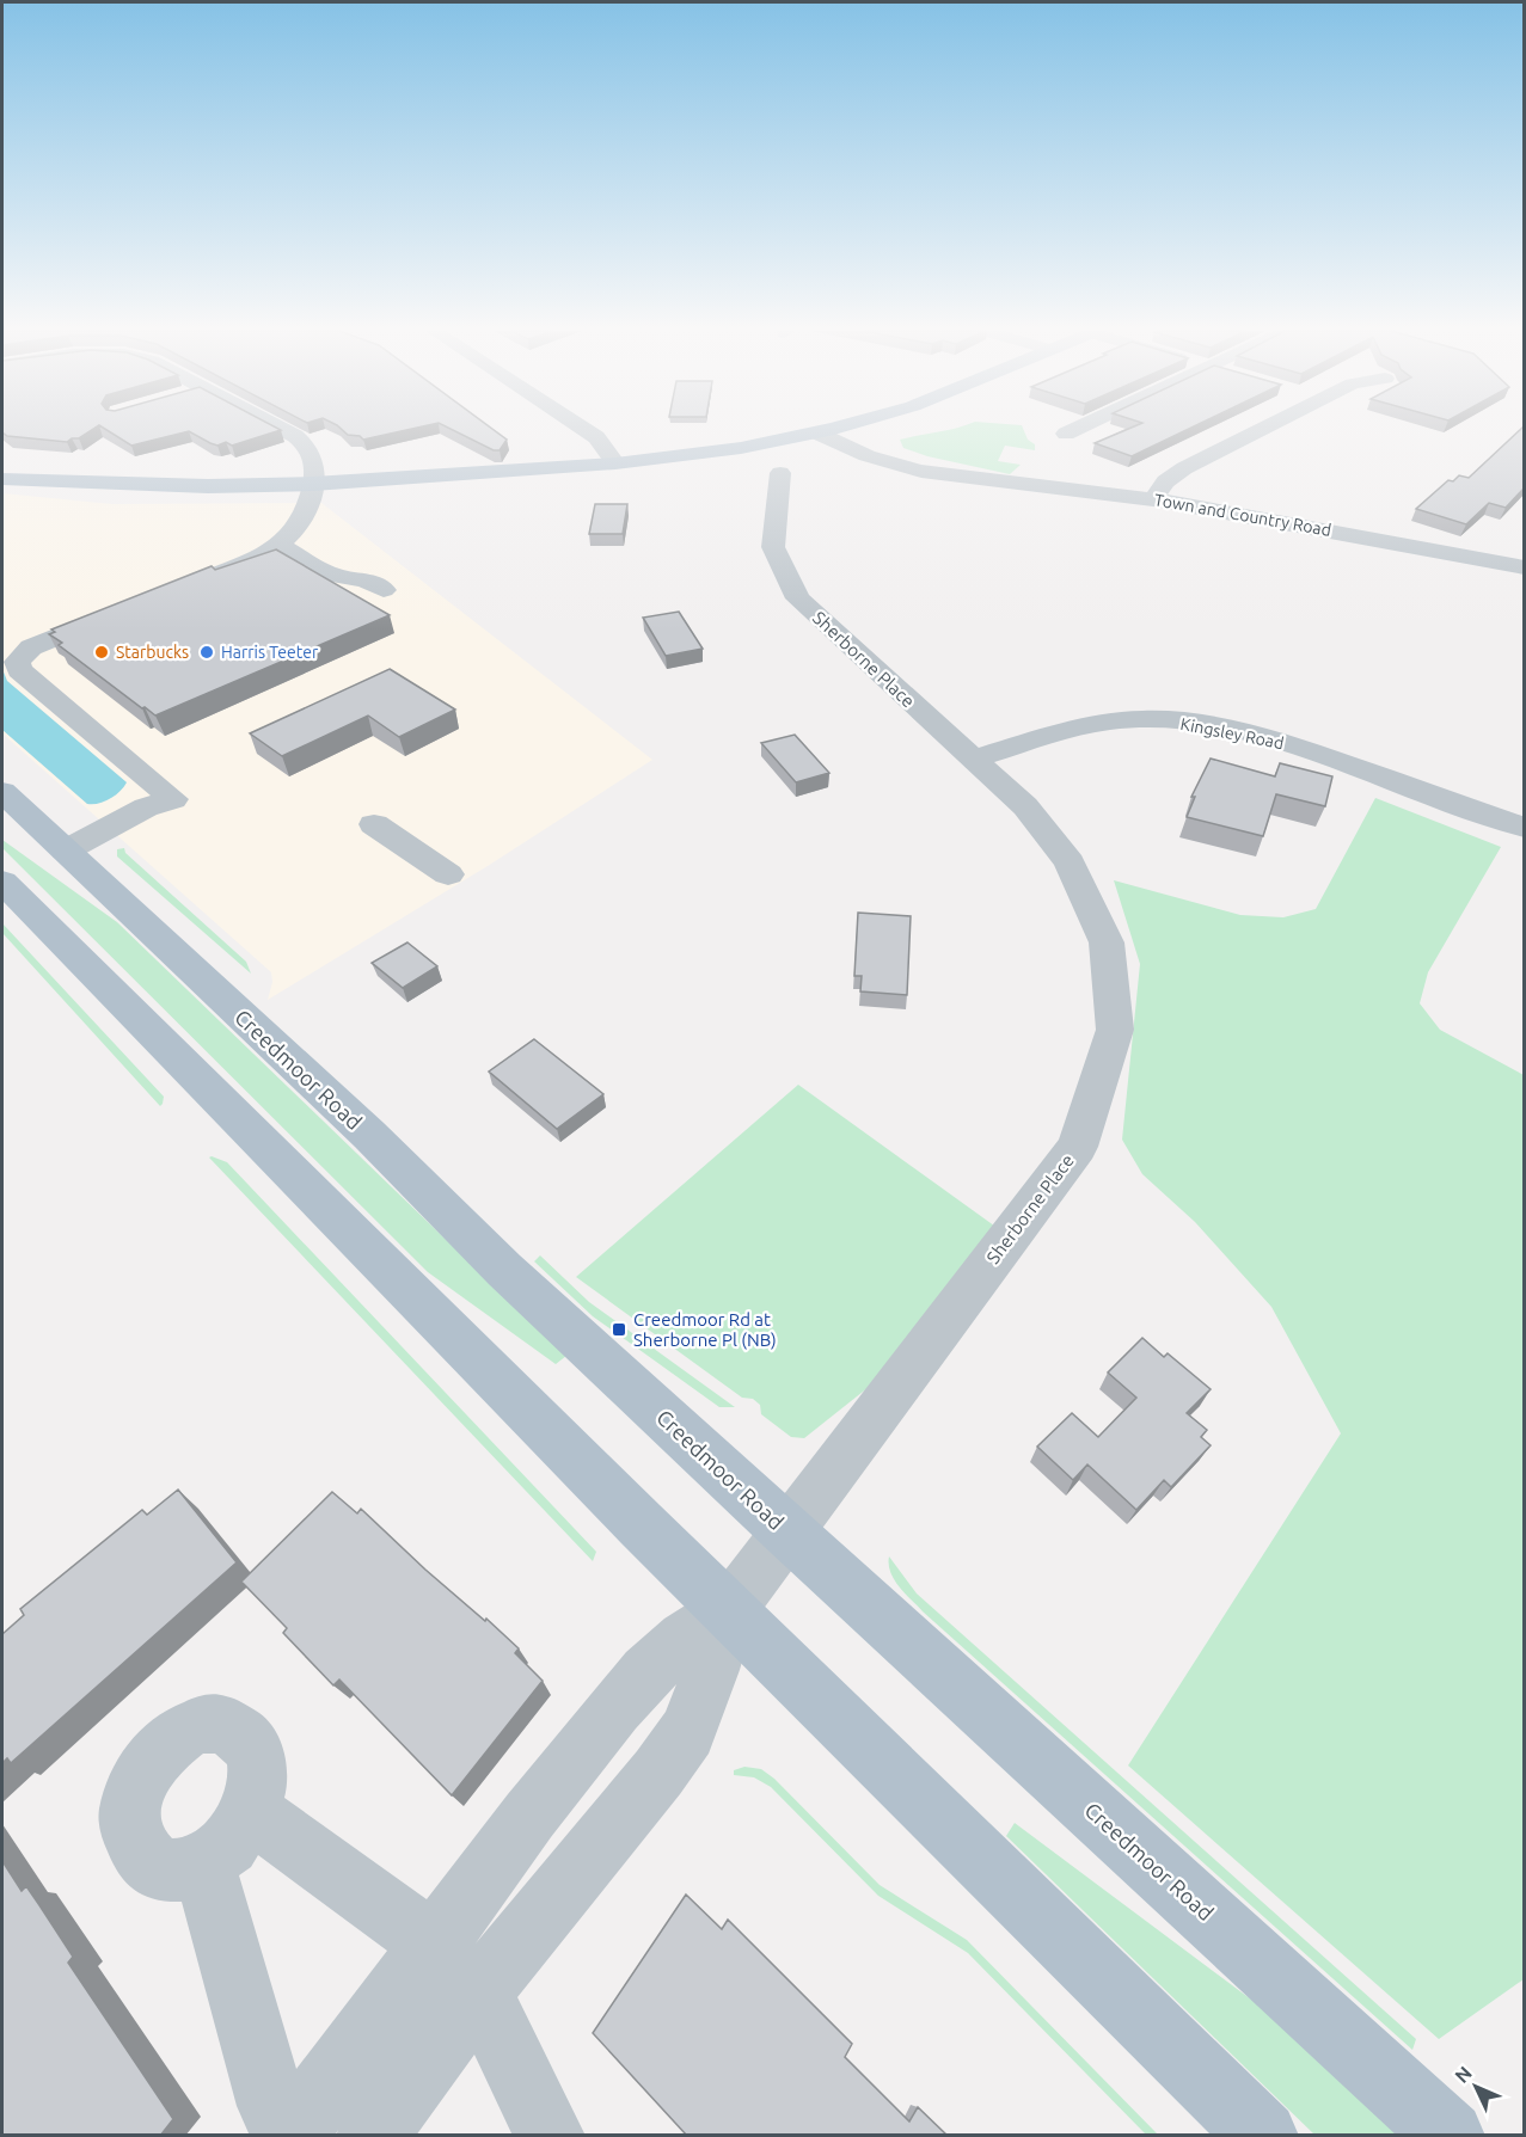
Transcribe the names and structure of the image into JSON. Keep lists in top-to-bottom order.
{
  "streets": {
    "main road": ["Creedmoor Road"],
    "street": ["Town and Country Road", "Sherborne Place", "Kingsley Road"]
  },
  "crossings": [
    ["Sherborne Place", "Kingsley Road"],
    ["Sherborne Place", "Creedmoor Road"]
  ],
  "places": {
    "other": ["Starbucks", "Harris Teeter"],
    "transit": ["Creedmoor Rd at Sherborne Pl (NB)"]
  },
  "north": "top left"
}
